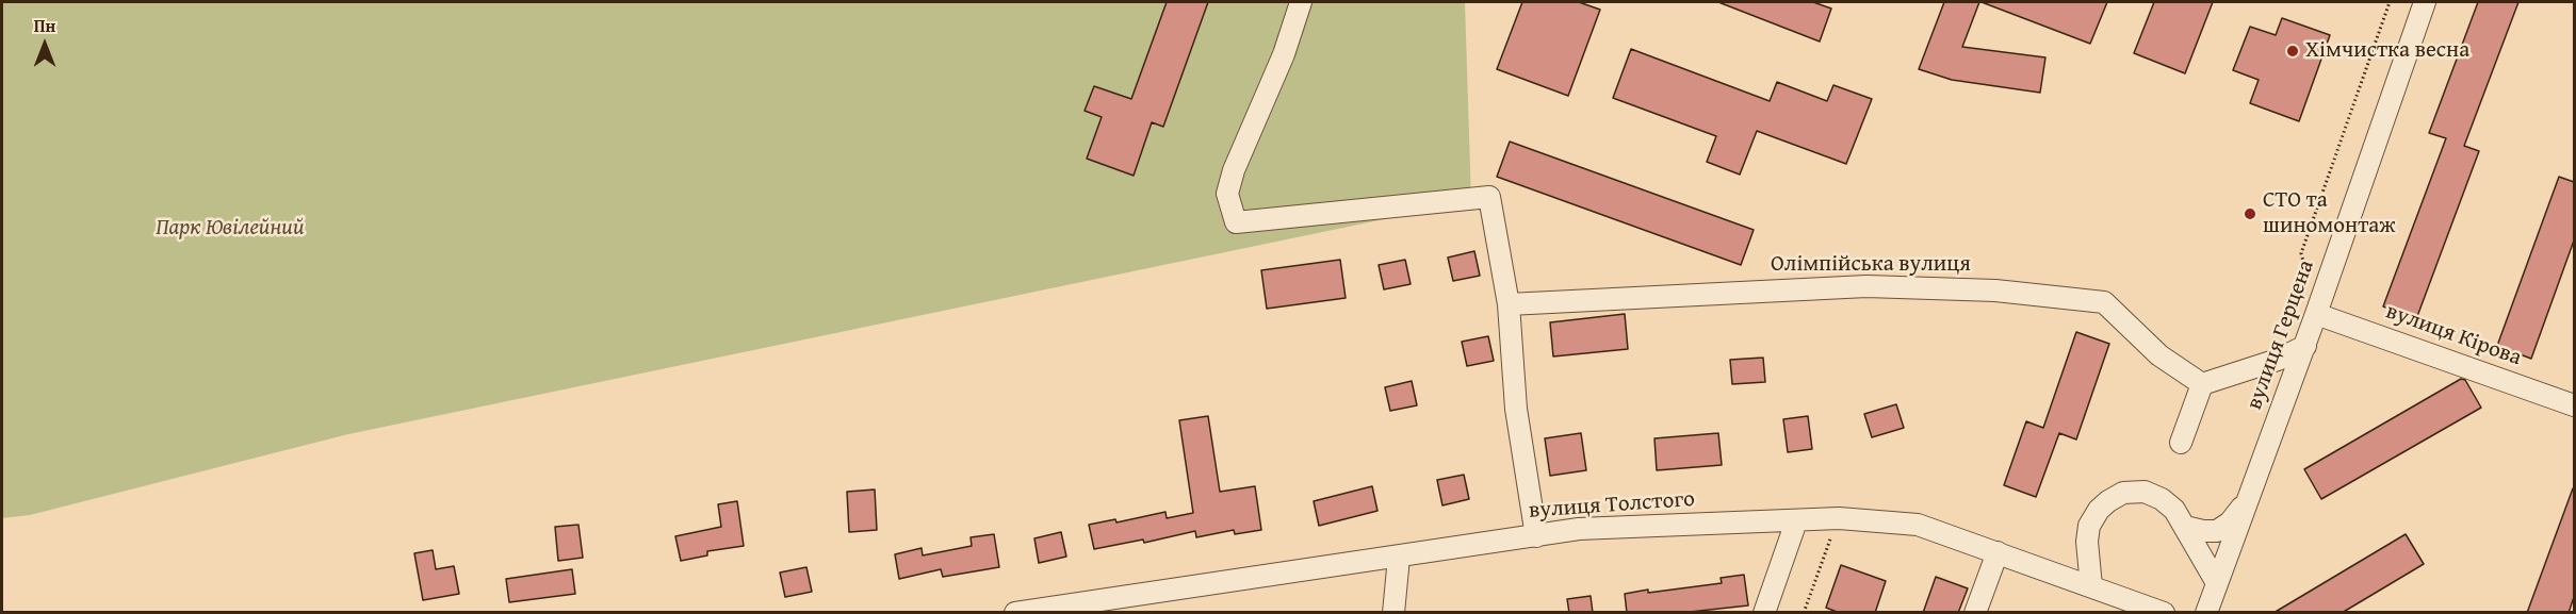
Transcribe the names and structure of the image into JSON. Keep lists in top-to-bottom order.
{
  "streets": {
    "street": [
      "Олімпійська вулиця",
      "вулиця Герцена",
      "вулиця Кірова",
      "вулиця Толстого"
    ]
  },
  "crossings": [
    ["вулиця Герцена", "вулиця Кірова"]
  ],
  "parks": ["Парк Ювілейний"],
  "places": ["Хімчистка весна", "СТО та шиномонтаж"],
  "north": "top"
}
